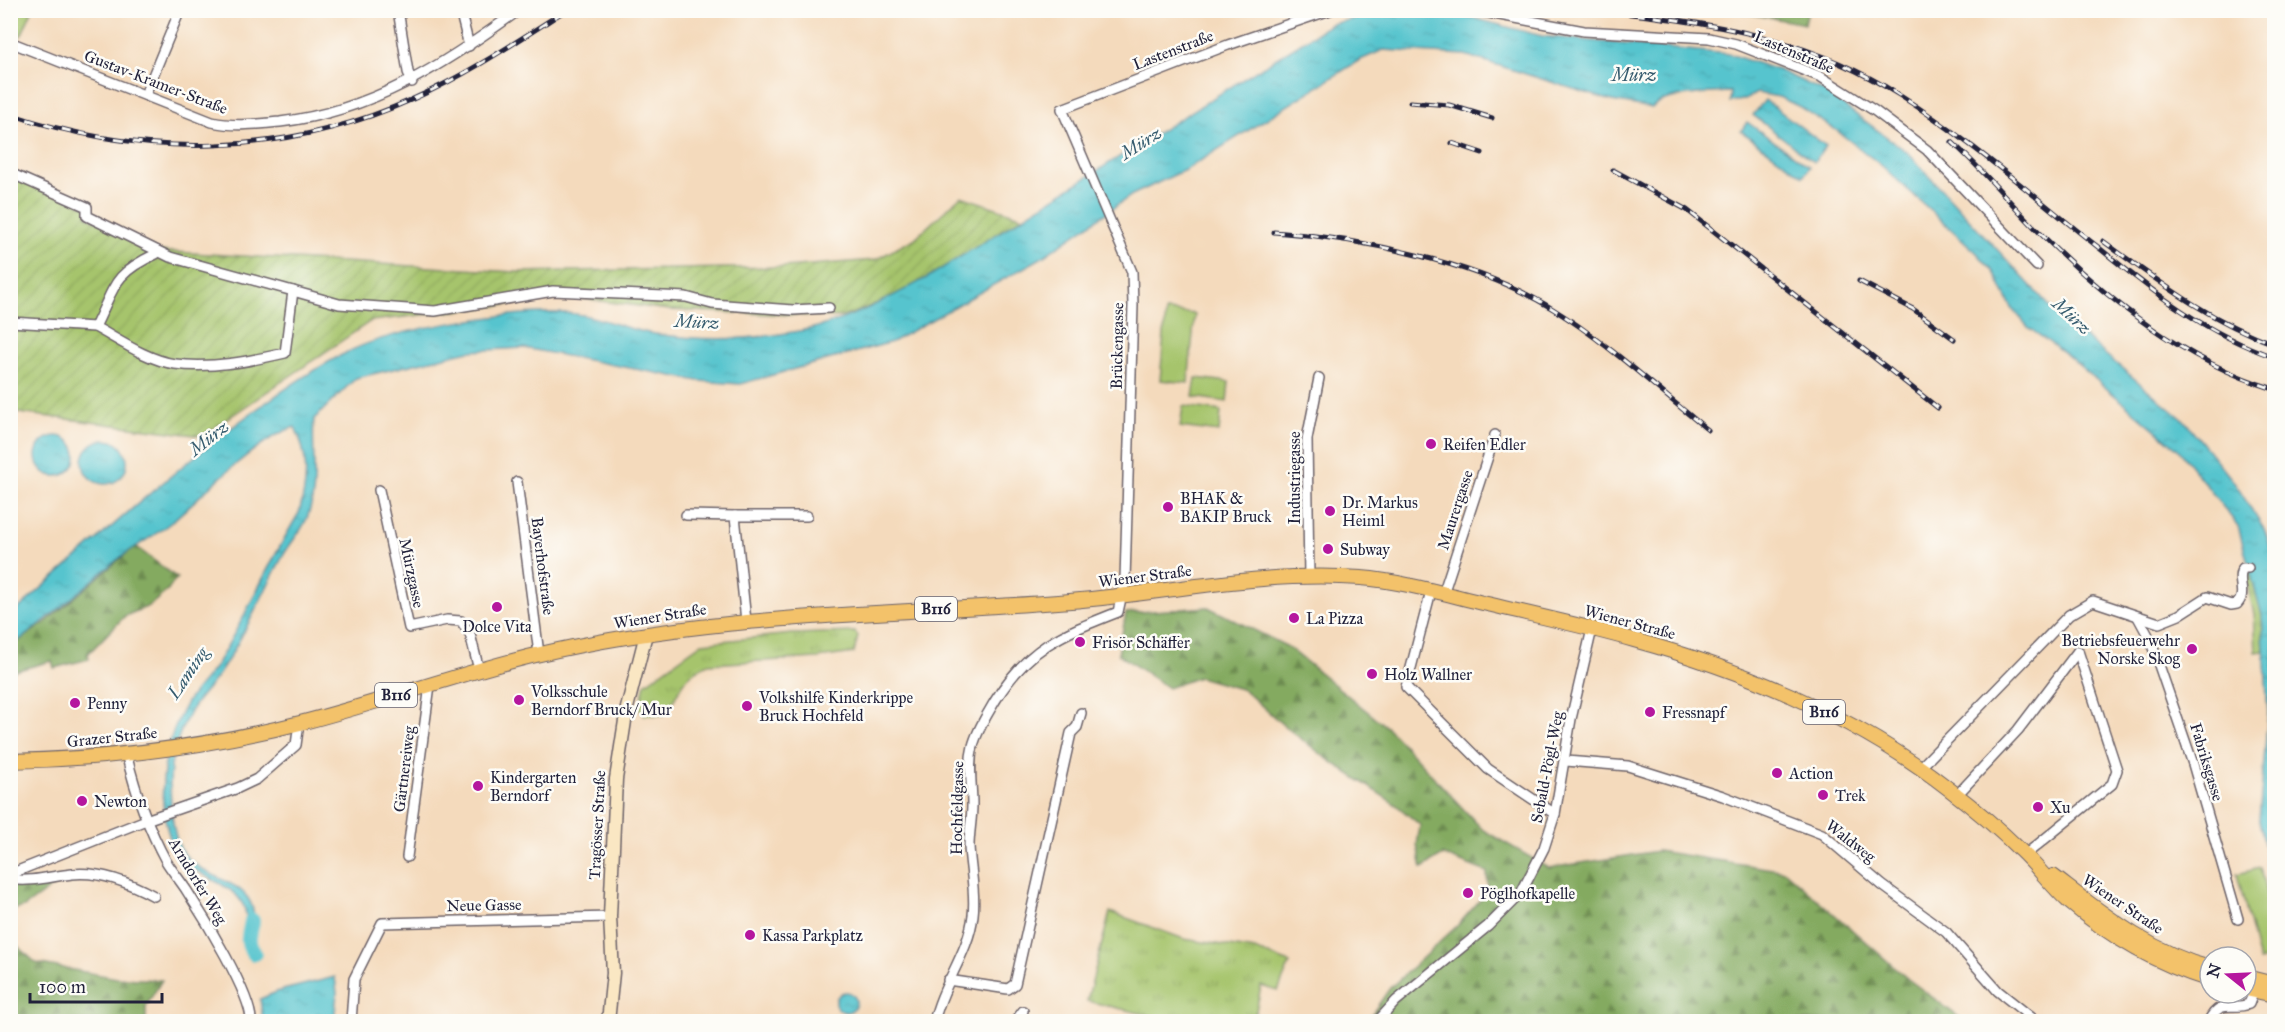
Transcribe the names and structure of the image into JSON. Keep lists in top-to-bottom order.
{
  "streets": {
    "main road": [
      "Wiener Straße",
      "B116",
      "Grazer Straße",
      "Tragösser Straße"
    ],
    "street": [
      "Lastenstraße",
      "Gustav-Kramer-Straße",
      "Brückengasse",
      "Industriegasse",
      "Maurergasse",
      "Bayerhofstraße",
      "Mürzgasse",
      "Fabriksgasse",
      "Sebald-Pögl-Weg",
      "Gärtnereiweg",
      "Hochfeldgasse",
      "Waldweg",
      "Arndorfer Weg",
      "Neue Gasse"
    ]
  },
  "crossings": [
    ["Lastenstraße", "Brückengasse"],
    ["Brückengasse", "Wiener Straße"],
    ["Brückengasse", "Hochfeldgasse"],
    ["Industriegasse", "Wiener Straße"],
    ["Maurergasse", "Wiener Straße"],
    ["Maurergasse", "Sebald-Pögl-Weg"],
    ["Bayerhofstraße", "Wiener Straße"],
    ["Mürzgasse", "Wiener Straße"],
    ["Wiener Straße", "Grazer Straße"],
    ["Wiener Straße", "Sebald-Pögl-Weg"],
    ["Wiener Straße", "Gärtnereiweg"],
    ["Wiener Straße", "Hochfeldgasse"],
    ["Wiener Straße", "Tragösser Straße"],
    ["Grazer Straße", "Arndorfer Weg"],
    ["Sebald-Pögl-Weg", "Waldweg"],
    ["Tragösser Straße", "Neue Gasse"]
  ],
  "water": ["Mürz", "Laming"],
  "places": [
    "Reifen Edler",
    "BHAK & BAKIP Bruck",
    "Dr. Markus Heiml",
    "Subway",
    "Dolce Vita",
    "La Pizza",
    "Frisör Schäffer",
    "Betriebsfeuerwehr Norske Skog",
    "Holz Wallner",
    "Volksschule Berndorf Bruck/ Mur",
    "Penny",
    "Volkshilfe Kinderkrippe Bruck Hochfeld",
    "Fressnapf",
    "Action",
    "Kindergarten Berndorf",
    "Trek",
    "Newton",
    "Xu",
    "Pöglhofkapelle",
    "Kassa Parkplatz"
  ],
  "scale_bar": "100 m",
  "north": "left"
}
